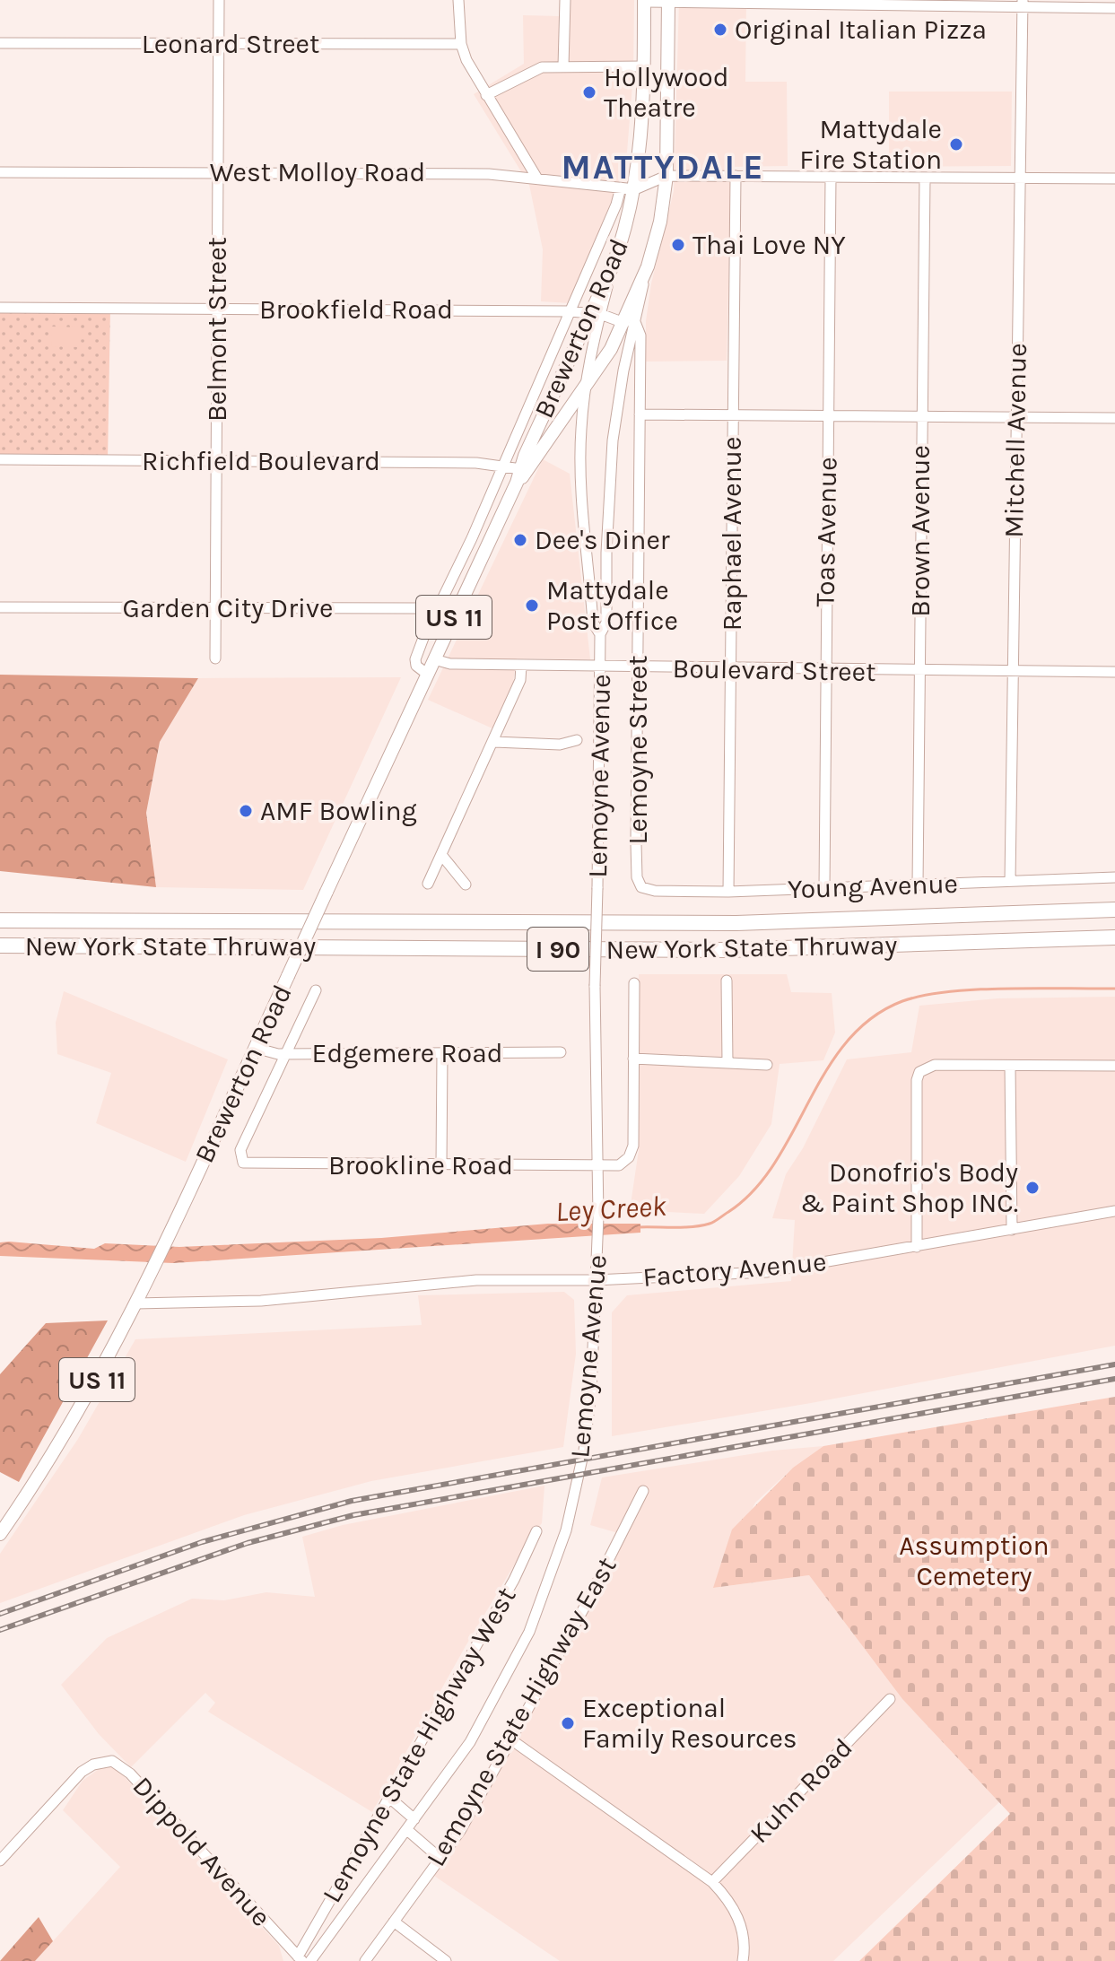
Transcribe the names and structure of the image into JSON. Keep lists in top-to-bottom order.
{
  "streets": {
    "highway": ["New York State Thruway", "I 90"],
    "main road": ["Brewerton Road", "US 11"],
    "street": [
      "Leonard Street",
      "West Molloy Road",
      "Brookfield Road",
      "Belmont Street",
      "Mitchell Avenue",
      "Richfield Boulevard",
      "Brown Avenue",
      "Toas Avenue",
      "Raphael Avenue",
      "Garden City Drive",
      "Boulevard Street",
      "Lemoyne Street",
      "Lemoyne Avenue",
      "Young Avenue",
      "Edgemere Road",
      "Brookline Road",
      "Factory Avenue",
      "Lemoyne State Highway East",
      "Lemoyne State Highway West",
      "Kuhn Road",
      "Dippold Avenue"
    ]
  },
  "crossings": [
    ["Leonard Street", "Belmont Street"],
    ["West Molloy Road", "Brewerton Road"],
    ["West Molloy Road", "Belmont Street"],
    ["Brookfield Road", "Brewerton Road"],
    ["Brookfield Road", "Belmont Street"],
    ["Brookfield Road", "Lemoyne Street"],
    ["Brookfield Road", "Lemoyne Avenue"],
    ["Brewerton Road", "Richfield Boulevard"],
    ["Brewerton Road", "Garden City Drive"],
    ["Brewerton Road", "Boulevard Street"],
    ["Brewerton Road", "Lemoyne Street"],
    ["Brewerton Road", "Lemoyne Avenue"],
    ["Brewerton Road", "Edgemere Road"],
    ["Brewerton Road", "Factory Avenue"],
    ["Belmont Street", "Richfield Boulevard"],
    ["Belmont Street", "Garden City Drive"],
    ["Mitchell Avenue", "Boulevard Street"],
    ["Mitchell Avenue", "Young Avenue"],
    ["Brown Avenue", "Boulevard Street"],
    ["Brown Avenue", "Young Avenue"],
    ["Toas Avenue", "Boulevard Street"],
    ["Toas Avenue", "Young Avenue"],
    ["Raphael Avenue", "Boulevard Street"],
    ["Raphael Avenue", "Young Avenue"],
    ["Boulevard Street", "Lemoyne Street"],
    ["Boulevard Street", "Lemoyne Avenue"],
    ["Lemoyne Street", "Lemoyne Avenue"],
    ["Lemoyne Street", "Young Avenue"],
    ["Lemoyne Avenue", "Brookline Road"],
    ["Lemoyne Avenue", "Factory Avenue"],
    ["Edgemere Road", "Brookline Road"],
    ["Lemoyne State Highway West", "Dippold Avenue"]
  ],
  "districts": ["MATTYDALE"],
  "water": ["Ley Creek"],
  "parks": ["Assumption Cemetery"],
  "places": [
    "Original Italian Pizza",
    "Hollywood Theatre",
    "Mattydale Fire Station",
    "Thai Love NY",
    "Dee's Diner",
    "Mattydale Post Office",
    "AMF Bowling",
    "Donofrio's Body & Paint Shop INC.",
    "Exceptional Family Resources"
  ]
}
